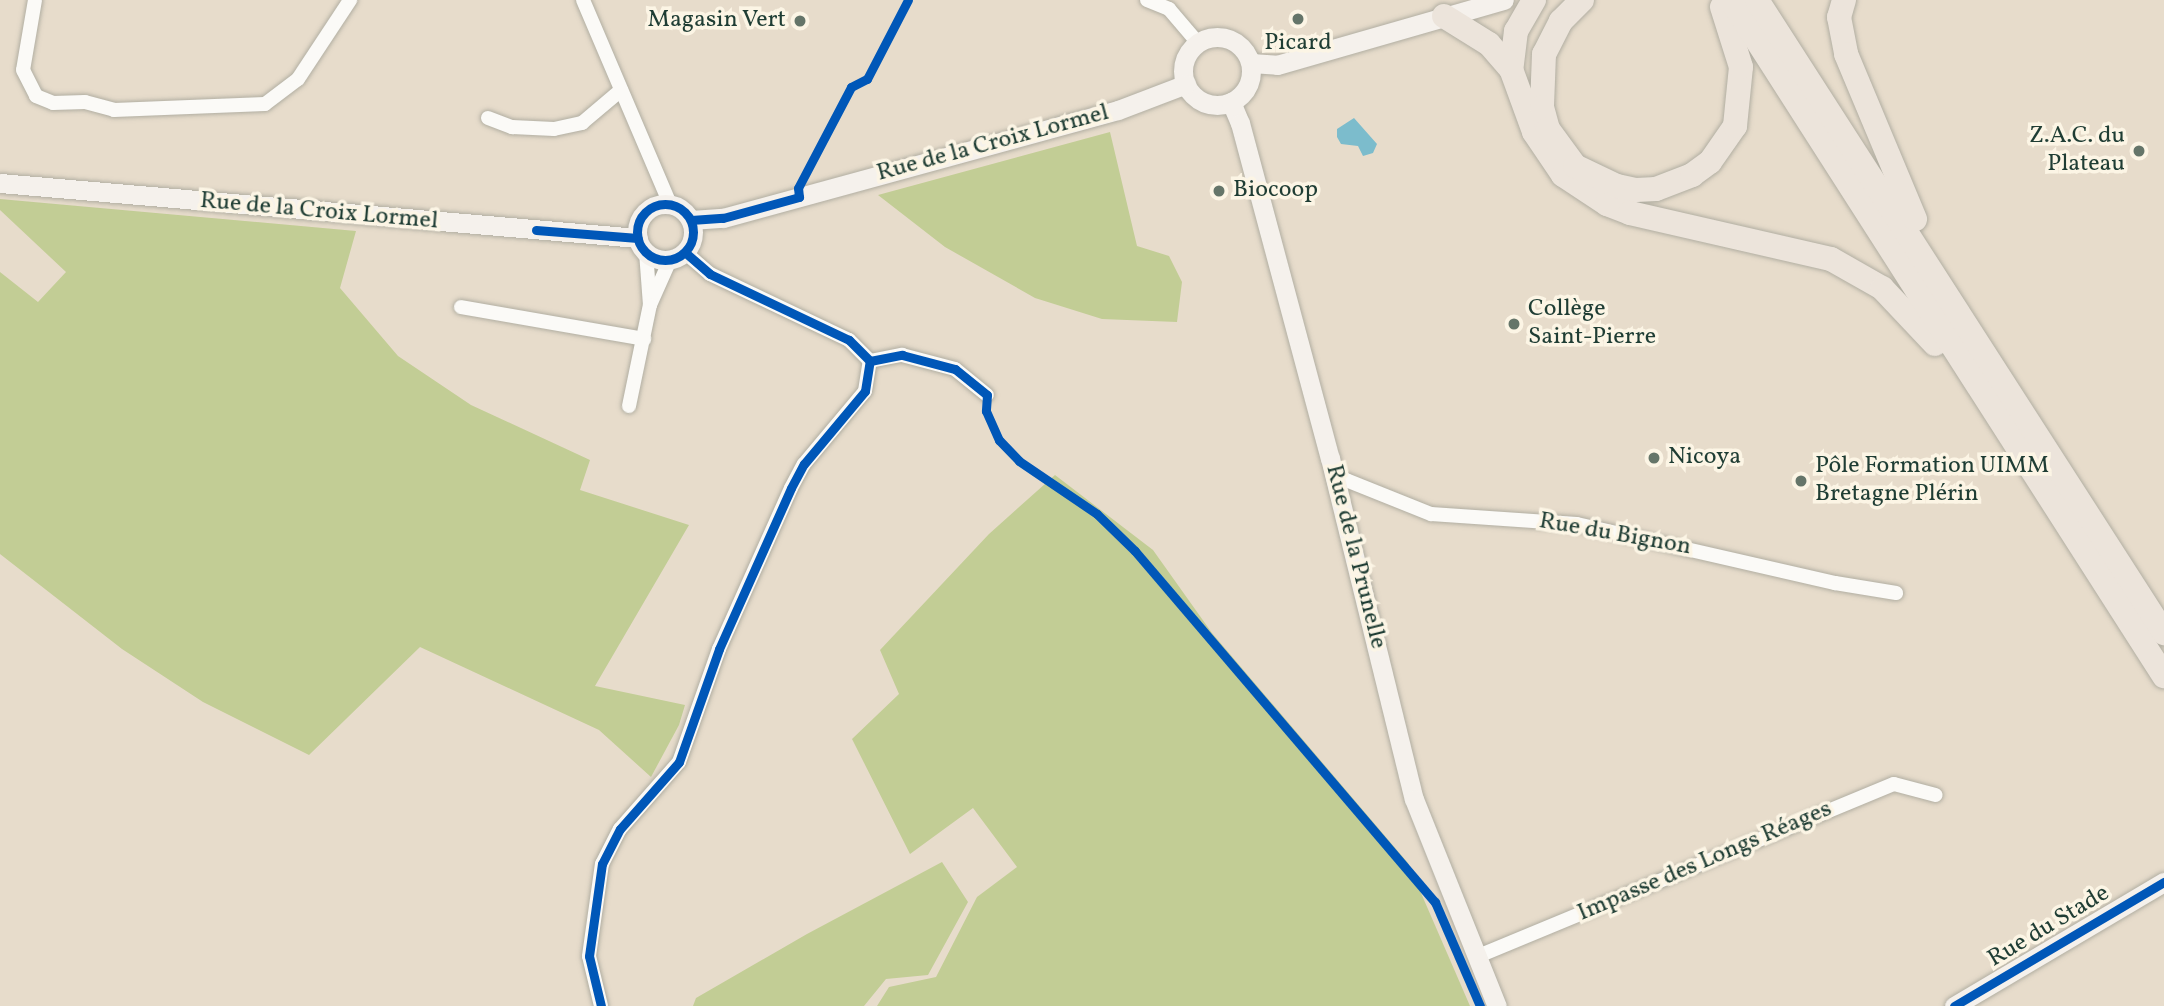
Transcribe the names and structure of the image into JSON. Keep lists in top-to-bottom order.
{
  "streets": {
    "street": [
      "Rue de la Croix Lormel",
      "Rue du Bignon",
      "Rue de la Prunelle",
      "Impasse des Longs Réages",
      "Rue du Stade"
    ]
  },
  "crossings": [
    ["Rue de la Croix Lormel", "Rue de la Prunelle"],
    ["Rue du Bignon", "Rue de la Prunelle"],
    ["Rue de la Prunelle", "Impasse des Longs Réages"]
  ],
  "places": [
    "Picard",
    "Magasin Vert",
    "Z.A.C. du Plateau",
    "Biocoop",
    "Collège Saint-Pierre",
    "Nicoya",
    "Pôle Formation UIMM Bretagne Plérin"
  ]
}
